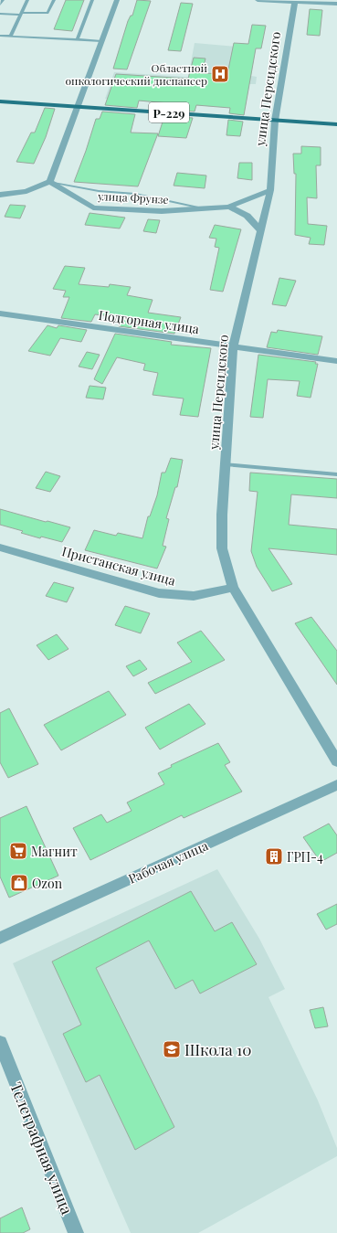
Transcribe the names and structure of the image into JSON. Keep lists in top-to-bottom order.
{
  "streets": {
    "main road": ["Р-229"],
    "street": [
      "улица Персидского",
      "улица Фрунзе",
      "Подгорная улица",
      "Пристанская улица",
      "Рабочая улица",
      "Телеграфная улица"
    ]
  },
  "crossings": [
    ["улица Персидского", "Р-229"],
    ["улица Персидского", "улица Фрунзе"],
    ["улица Персидского", "Подгорная улица"],
    ["улица Персидского", "Пристанская улица"]
  ],
  "places": {
    "hospital": ["Областной онкологический диспансер"],
    "supermarket": ["Магнит"],
    "building": ["ГРП-4"],
    "shop": ["Ozon"],
    "school or university": ["Школа 10"]
  }
}
